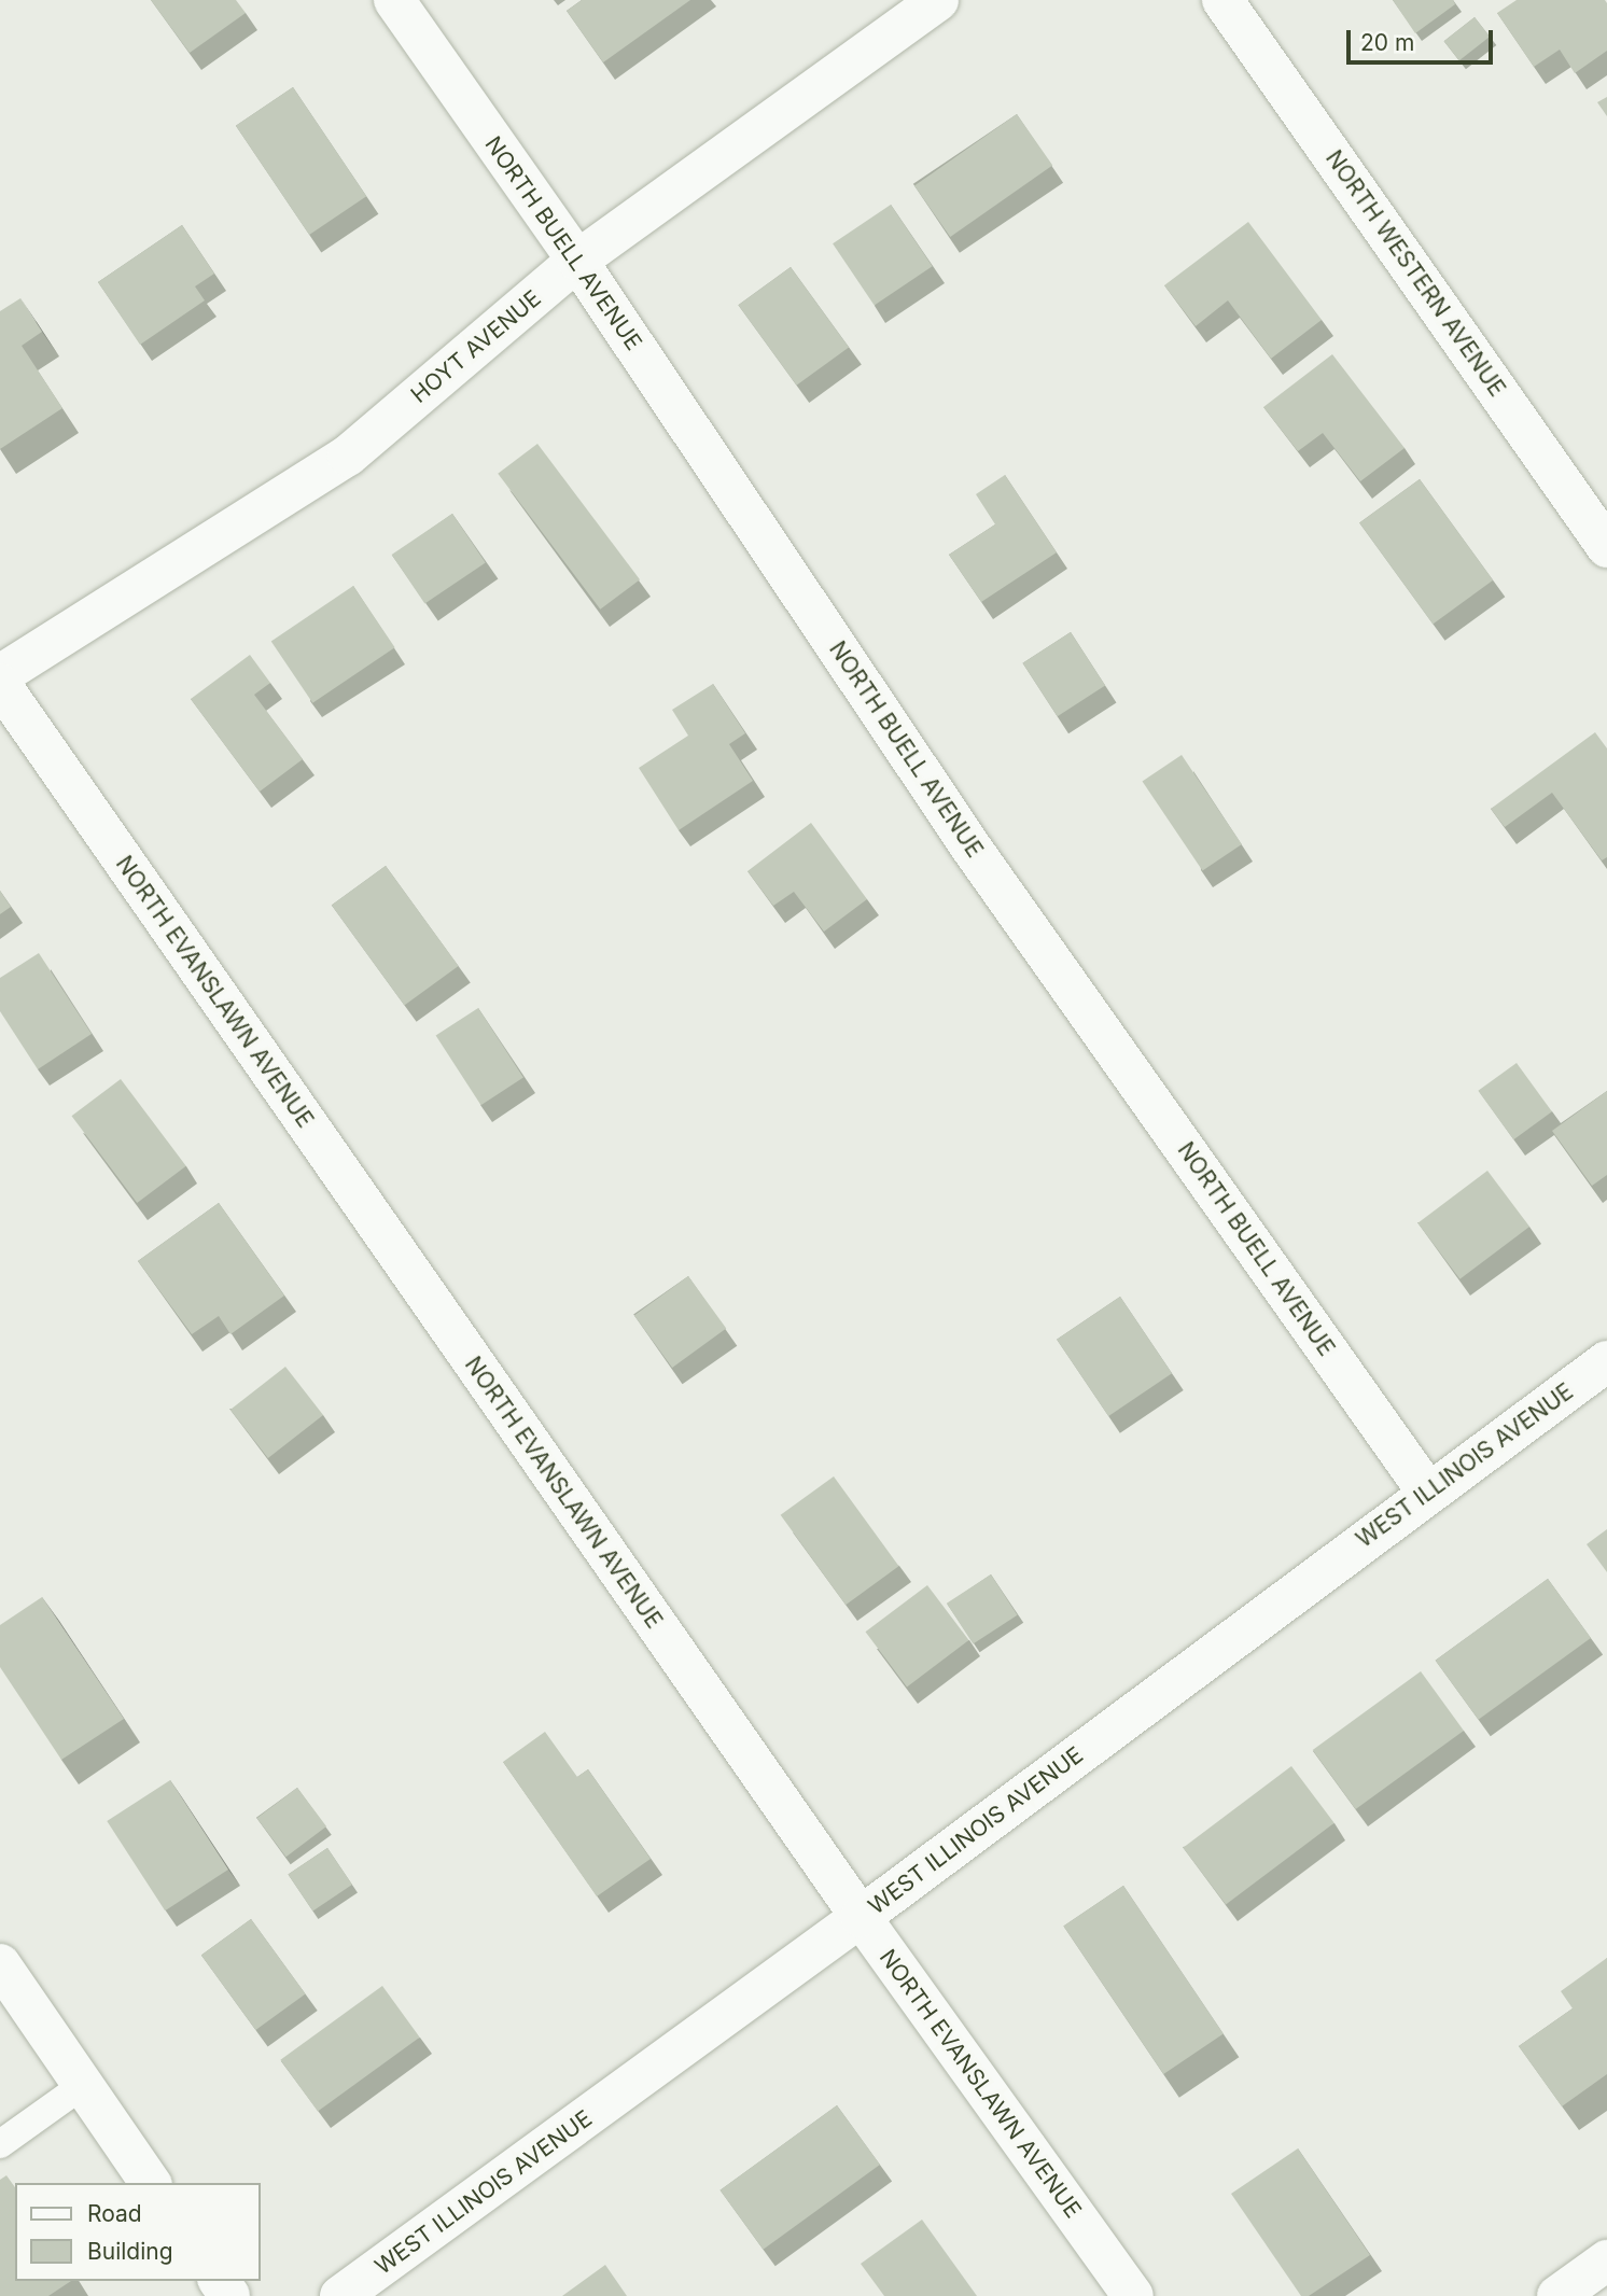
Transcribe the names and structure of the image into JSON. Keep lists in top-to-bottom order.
{
  "streets": {
    "street": [
      "NORTH BUELL AVENUE",
      "NORTH WESTERN AVENUE",
      "HOYT AVENUE",
      "NORTH EVANSLAWN AVENUE",
      "WEST ILLINOIS AVENUE"
    ]
  },
  "crossings": [
    ["NORTH BUELL AVENUE", "HOYT AVENUE"],
    ["NORTH BUELL AVENUE", "WEST ILLINOIS AVENUE"],
    ["NORTH EVANSLAWN AVENUE", "WEST ILLINOIS AVENUE"]
  ],
  "legend": ["Road", "Building"],
  "scale_bar": "20 m"
}
